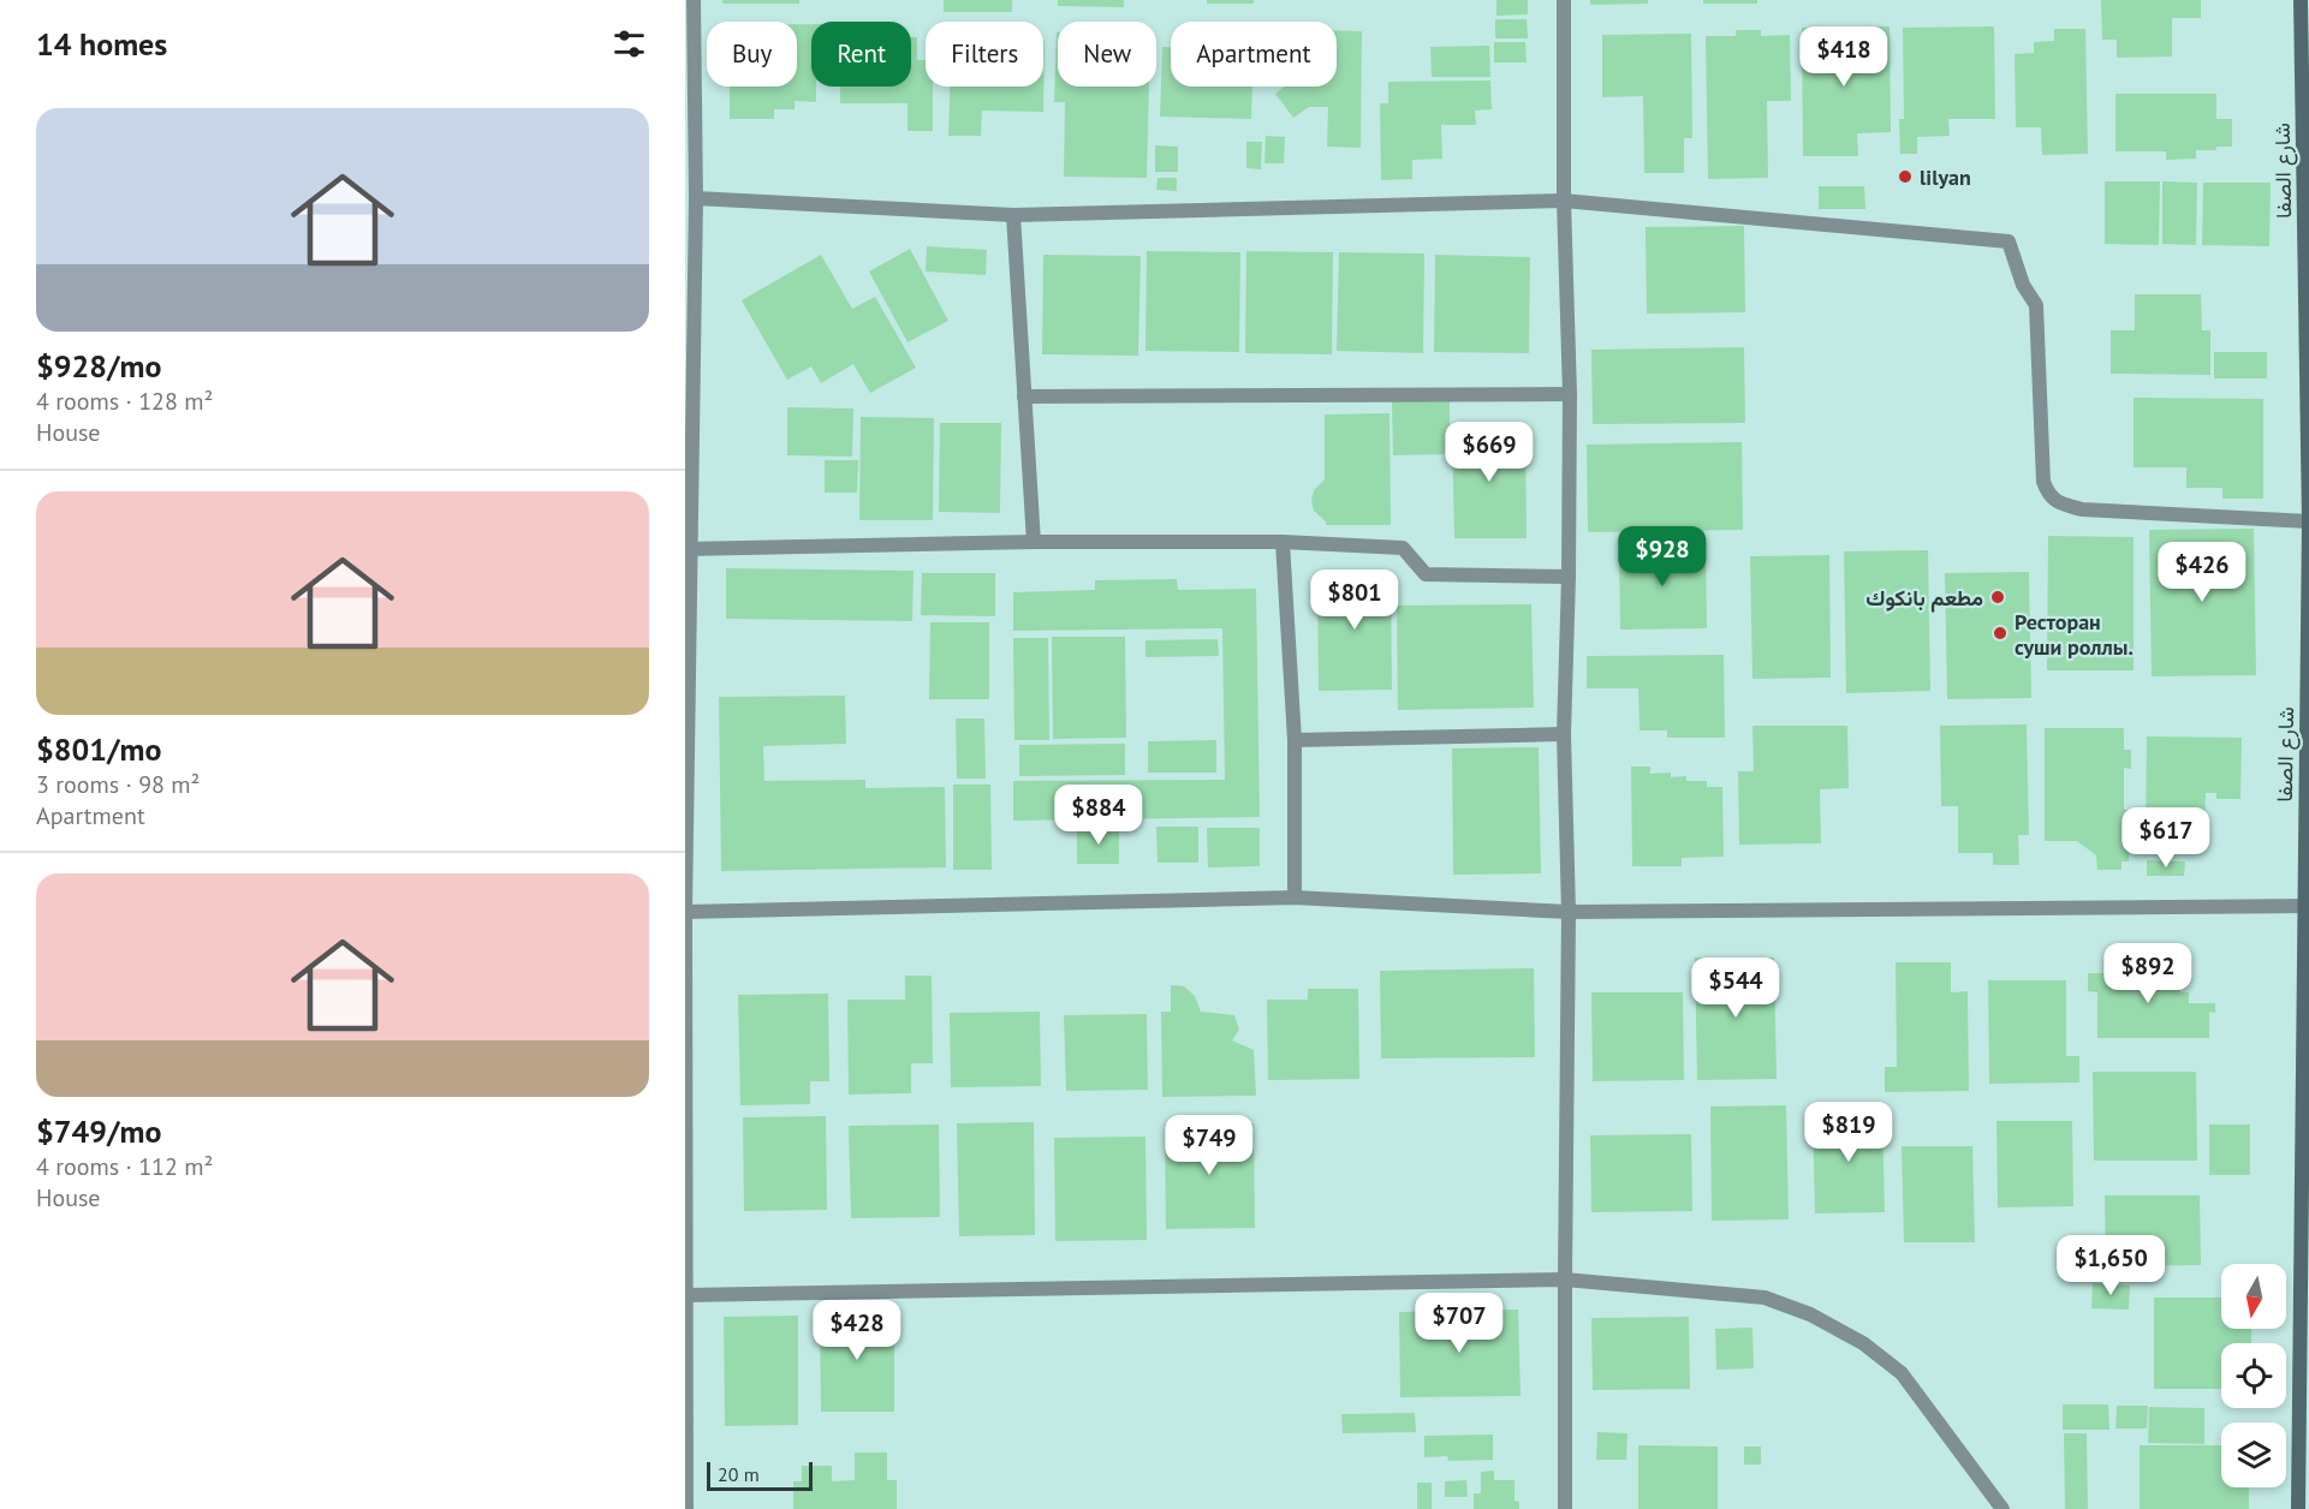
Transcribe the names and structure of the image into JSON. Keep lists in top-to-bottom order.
{
  "streets": {
    "street": ["شارع الصفا"]
  },
  "places": ["lilyan", "مطعم بانكوك", "Ресторан суши роллы."],
  "scale_bar": "20 m",
  "north": "bottom",
  "page": {
    "heading": "14 homes",
    "chip": [
      "Buy",
      "Rent",
      "Filters",
      "New",
      "Apartment"
    ],
    "price": [
      "$418",
      "$669",
      "$928",
      "$426",
      "$801",
      "$884",
      "$617",
      "$892",
      "$544",
      "$819",
      "$749",
      "$1,650",
      "$707",
      "$428"
    ],
    "list": [
      {
        "name": "$928/mo",
        "note": "4 rooms · 128 m² · House"
      },
      {
        "name": "$801/mo",
        "note": "3 rooms · 98 m² · Apartment"
      },
      {
        "name": "$749/mo",
        "note": "4 rooms · 112 m² · House"
      }
    ],
    "scale": "20 m"
  }
}
